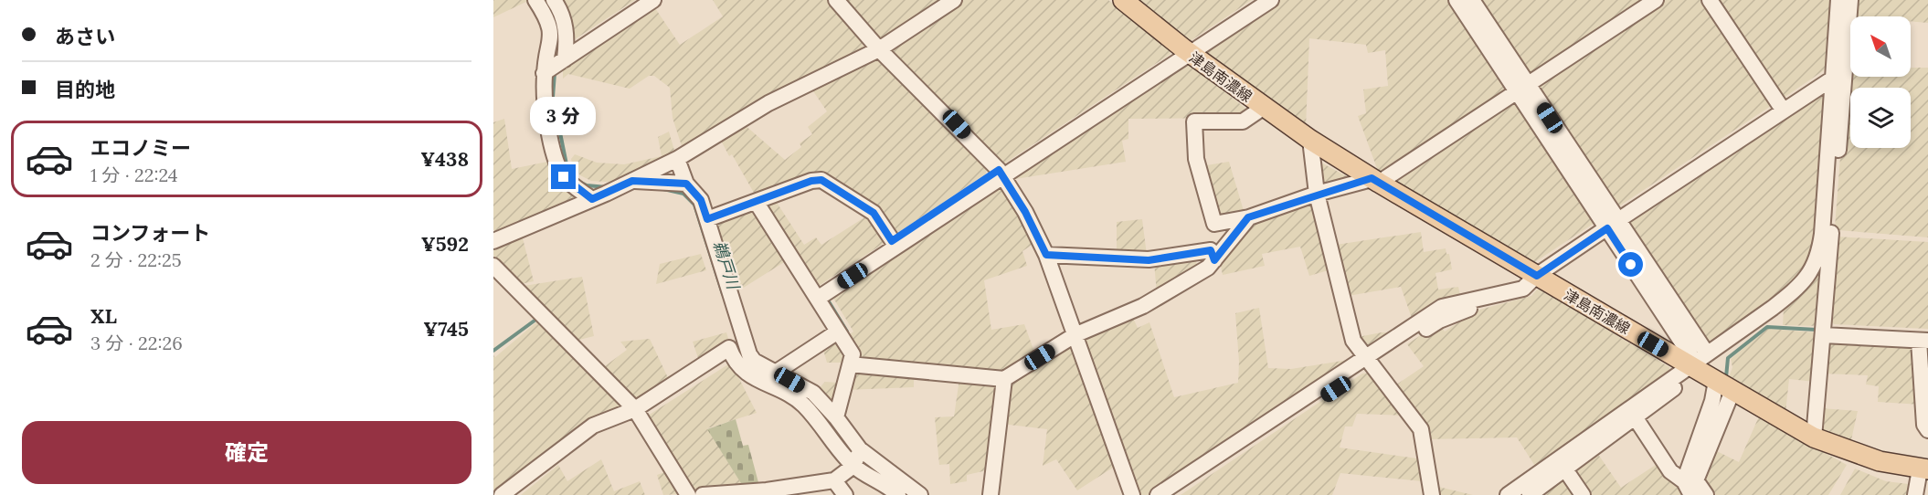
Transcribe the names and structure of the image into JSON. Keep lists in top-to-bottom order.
{
  "streets": {
    "main road": ["津島南濃線"]
  },
  "water": ["鵜戸川"],
  "north": "top left",
  "page": {
    "banner": ["あさい", "目的地"],
    "bubble": "3 分",
    "list": [
      {
        "name": "エコノミー",
        "note": "1 分 · 22:24",
        "value": "¥438"
      },
      {
        "name": "コンフォート",
        "note": "2 分 · 22:25",
        "value": "¥592"
      },
      {
        "name": "XL",
        "note": "3 分 · 22:26",
        "value": "¥745"
      }
    ],
    "buttons": "確定"
  }
}
